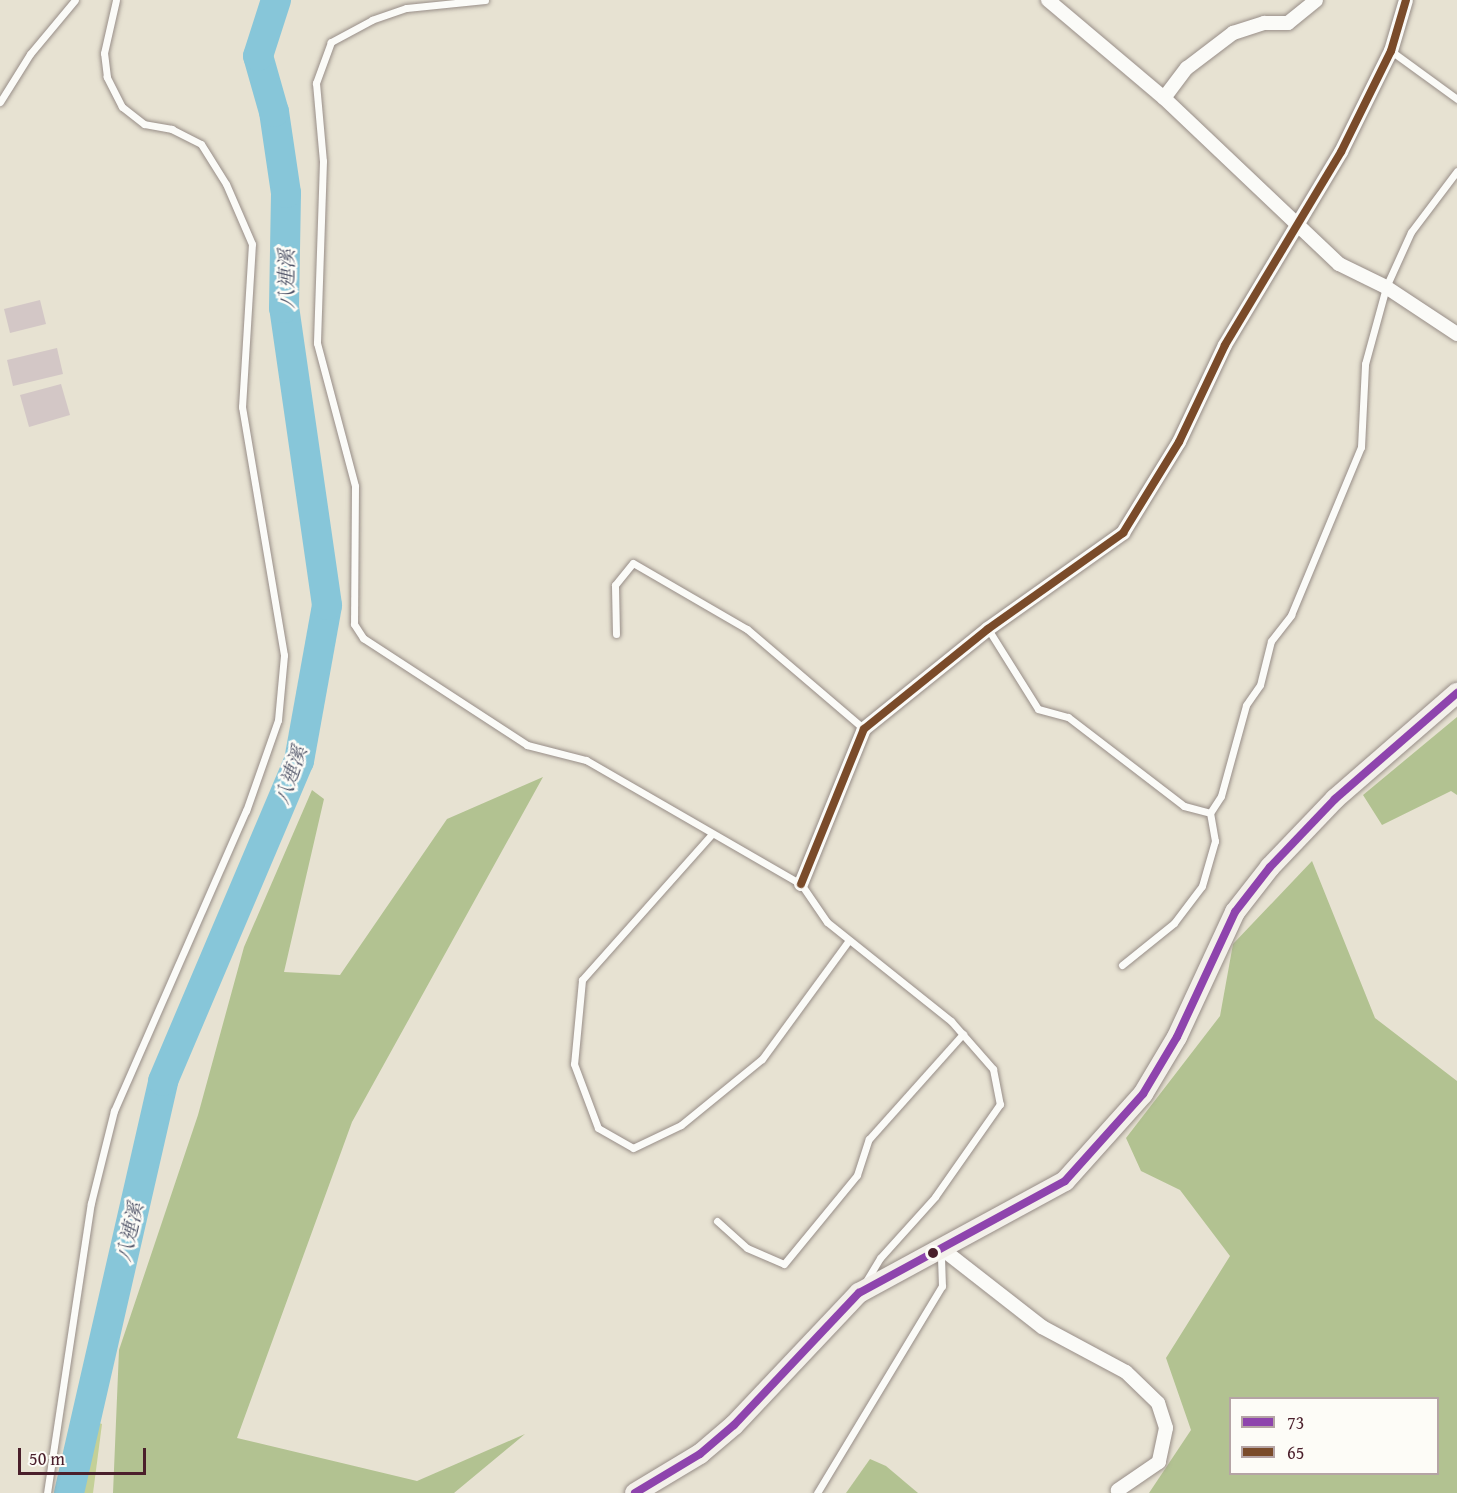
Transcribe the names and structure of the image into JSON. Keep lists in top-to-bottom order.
{
  "water": ["八連溪"],
  "lines": ["transit line 65", "transit line 73"],
  "legend": ["73", "65"],
  "scale_bar": "50 m"
}
